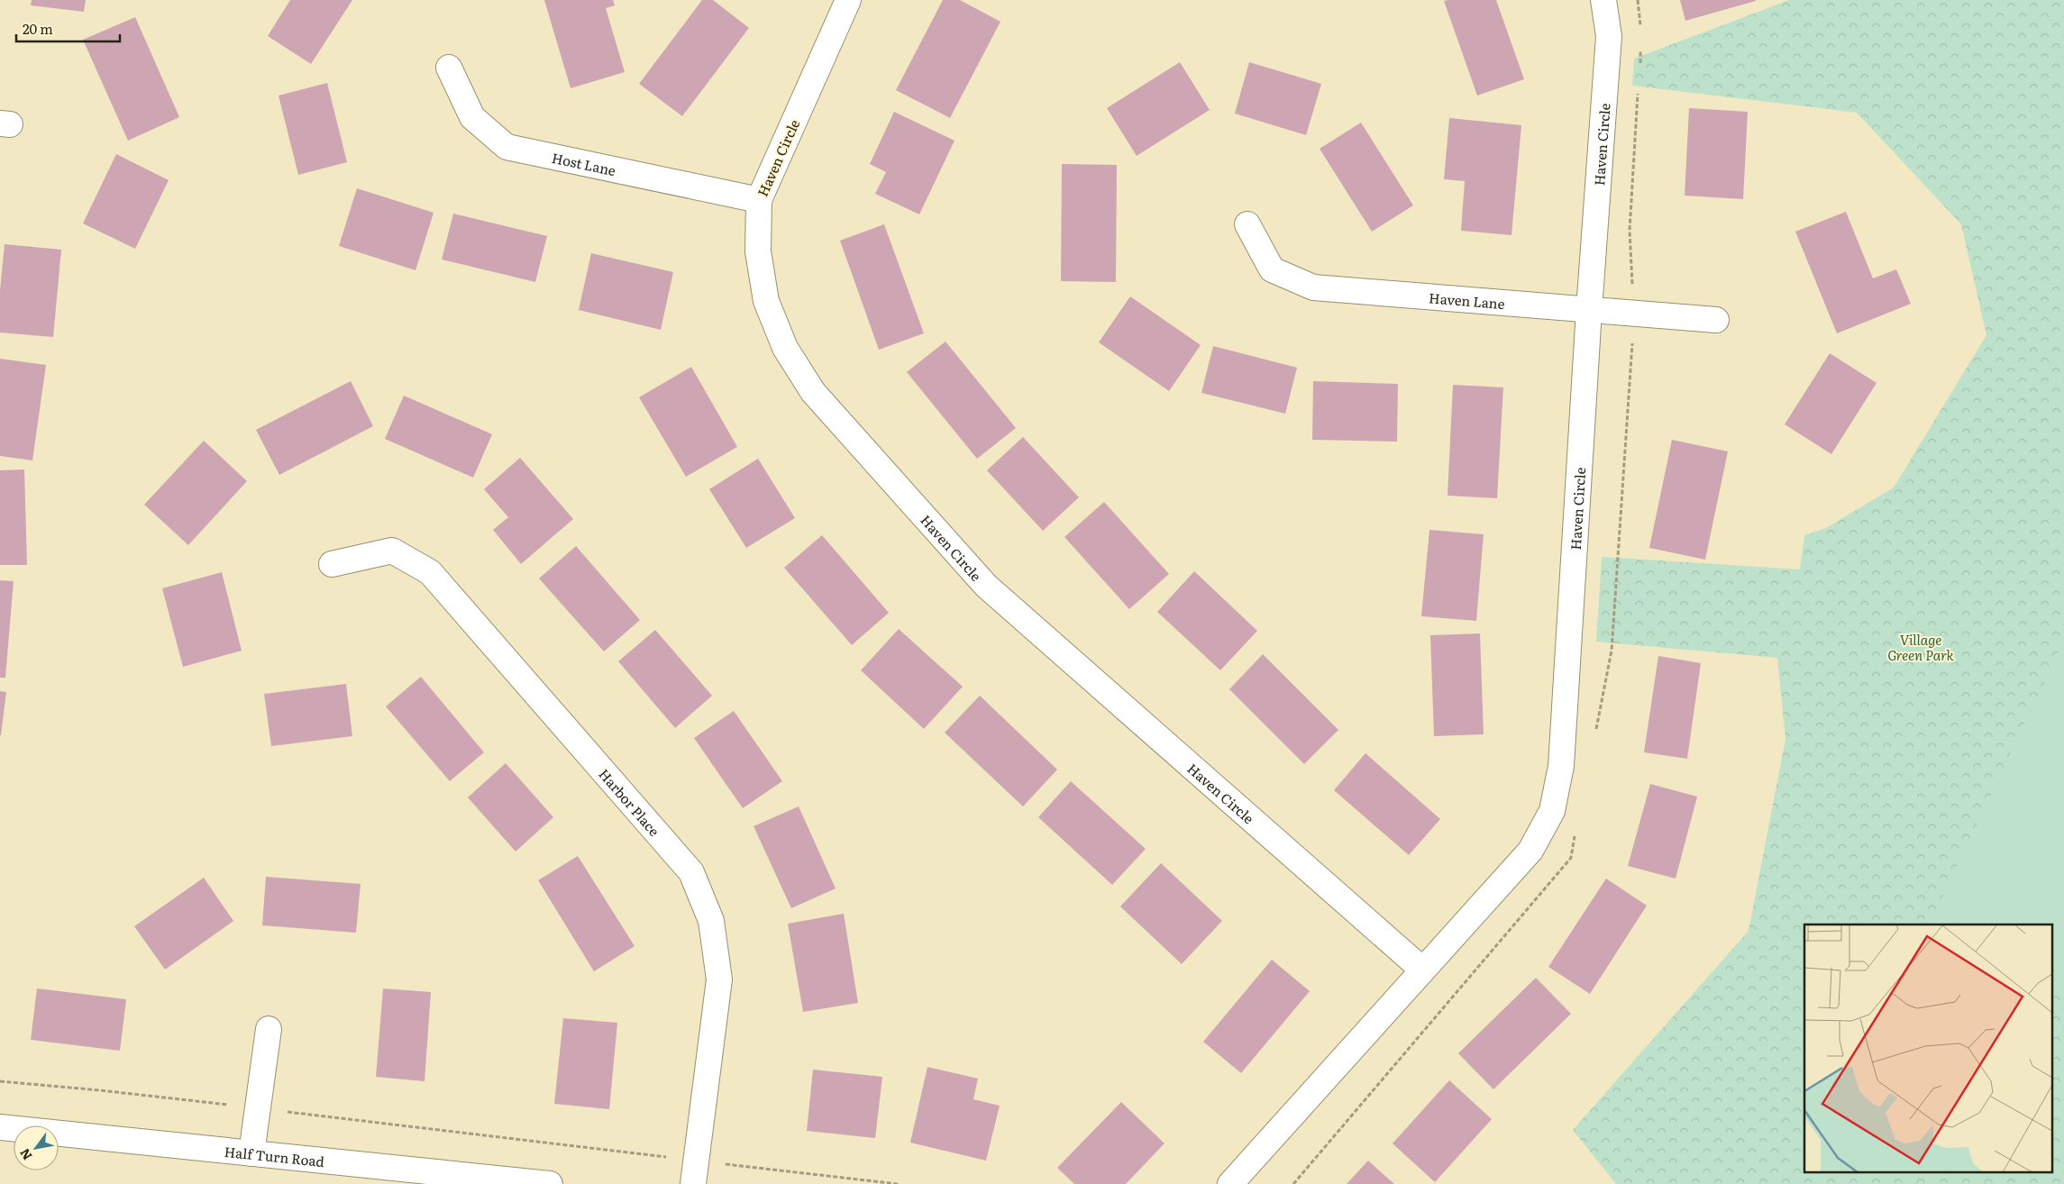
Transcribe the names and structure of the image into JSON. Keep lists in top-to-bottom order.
{
  "streets": {
    "street": [
      "Haven Circle",
      "Host Lane",
      "Haven Lane",
      "Harbor Place",
      "Half Turn Road"
    ]
  },
  "crossings": [
    ["Haven Circle", "Host Lane"],
    ["Haven Circle", "Haven Lane"]
  ],
  "parks": ["Village Green Park"],
  "scale_bar": "20 m",
  "north": "bottom left"
}
